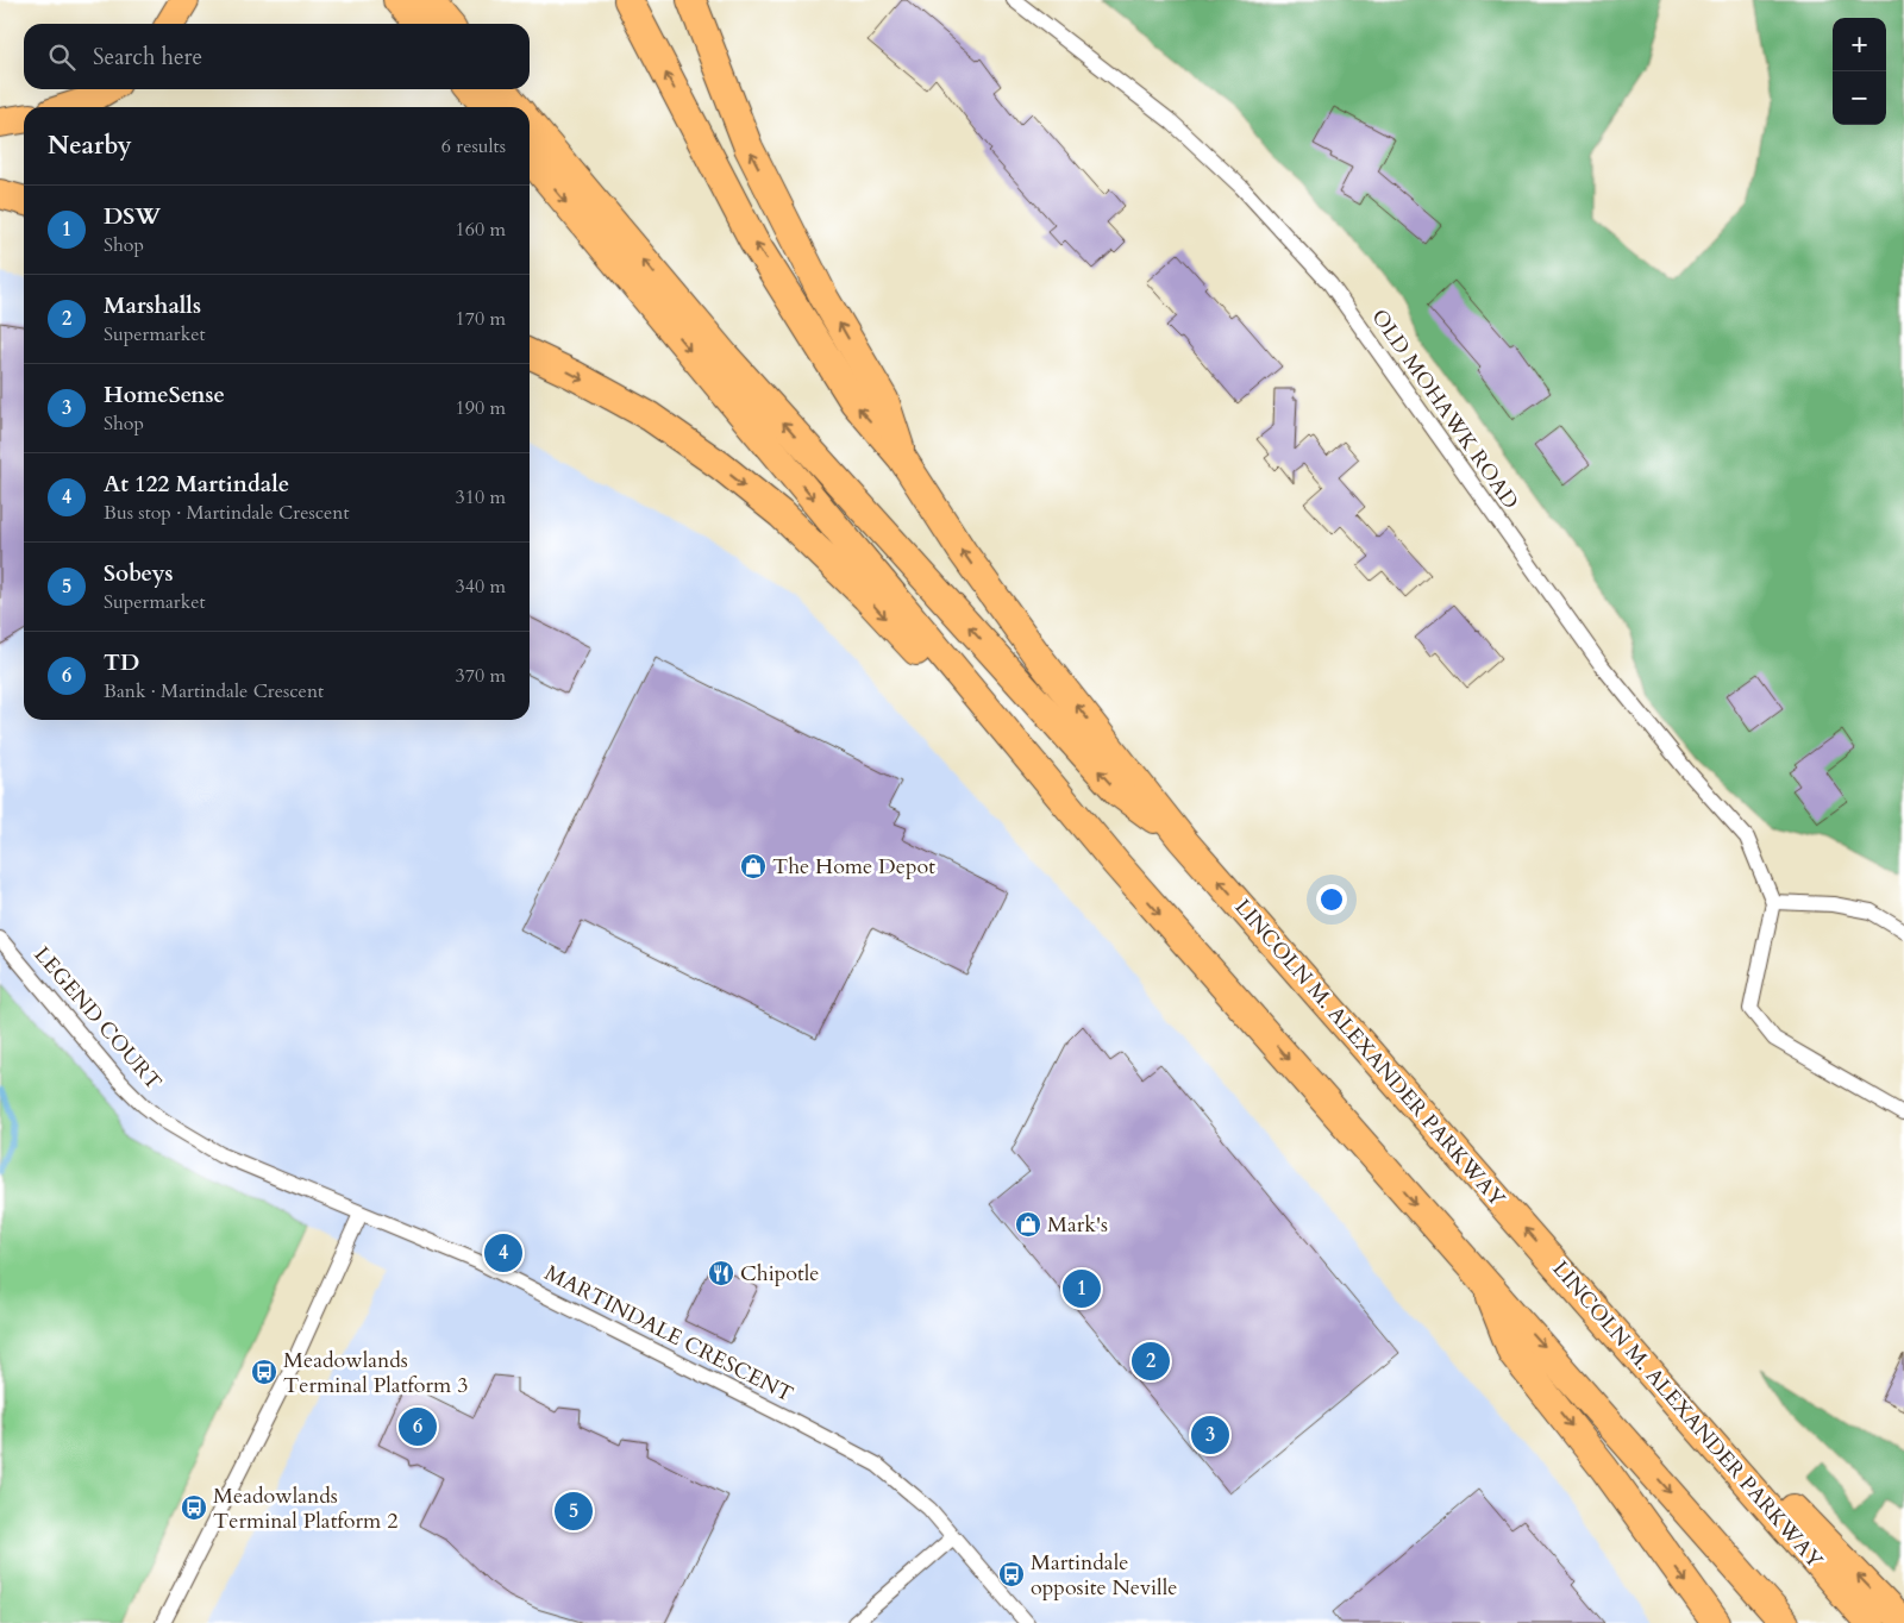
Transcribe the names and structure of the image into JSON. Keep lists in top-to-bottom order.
{
  "streets": {
    "highway": ["LINCOLN M. ALEXANDER PARKWAY"],
    "street": ["OLD MOHAWK ROAD", "LEGEND COURT", "MARTINDALE CRESCENT"]
  },
  "crossings": [
    ["LEGEND COURT", "MARTINDALE CRESCENT"]
  ],
  "places": {
    "shop": ["The Home Depot", "Mark's"],
    "restaurant": ["Chipotle"],
    "bus stop": ["Meadowlands Terminal Platform 3", "Meadowlands Terminal Platform 2", "Martindale opposite Neville"]
  },
  "page": {
    "map_buttons": ["+", "−"],
    "search": "Search here",
    "heading": ["Nearby", "6 results"],
    "list": [
      {
        "mark": "1",
        "name": "DSW",
        "note": "Shop",
        "value": "160 m"
      },
      {
        "mark": "2",
        "name": "Marshalls",
        "note": "Supermarket",
        "value": "170 m"
      },
      {
        "mark": "3",
        "name": "HomeSense",
        "note": "Shop",
        "value": "190 m"
      },
      {
        "mark": "4",
        "name": "At 122 Martindale",
        "note": "Bus stop · Martindale Crescent",
        "value": "310 m"
      },
      {
        "mark": "5",
        "name": "Sobeys",
        "note": "Supermarket",
        "value": "340 m"
      },
      {
        "mark": "6",
        "name": "TD",
        "note": "Bank · Martindale Crescent",
        "value": "370 m"
      }
    ],
    "pins": [
      "4",
      "1",
      "2",
      "6",
      "3",
      "5"
    ]
  }
}
